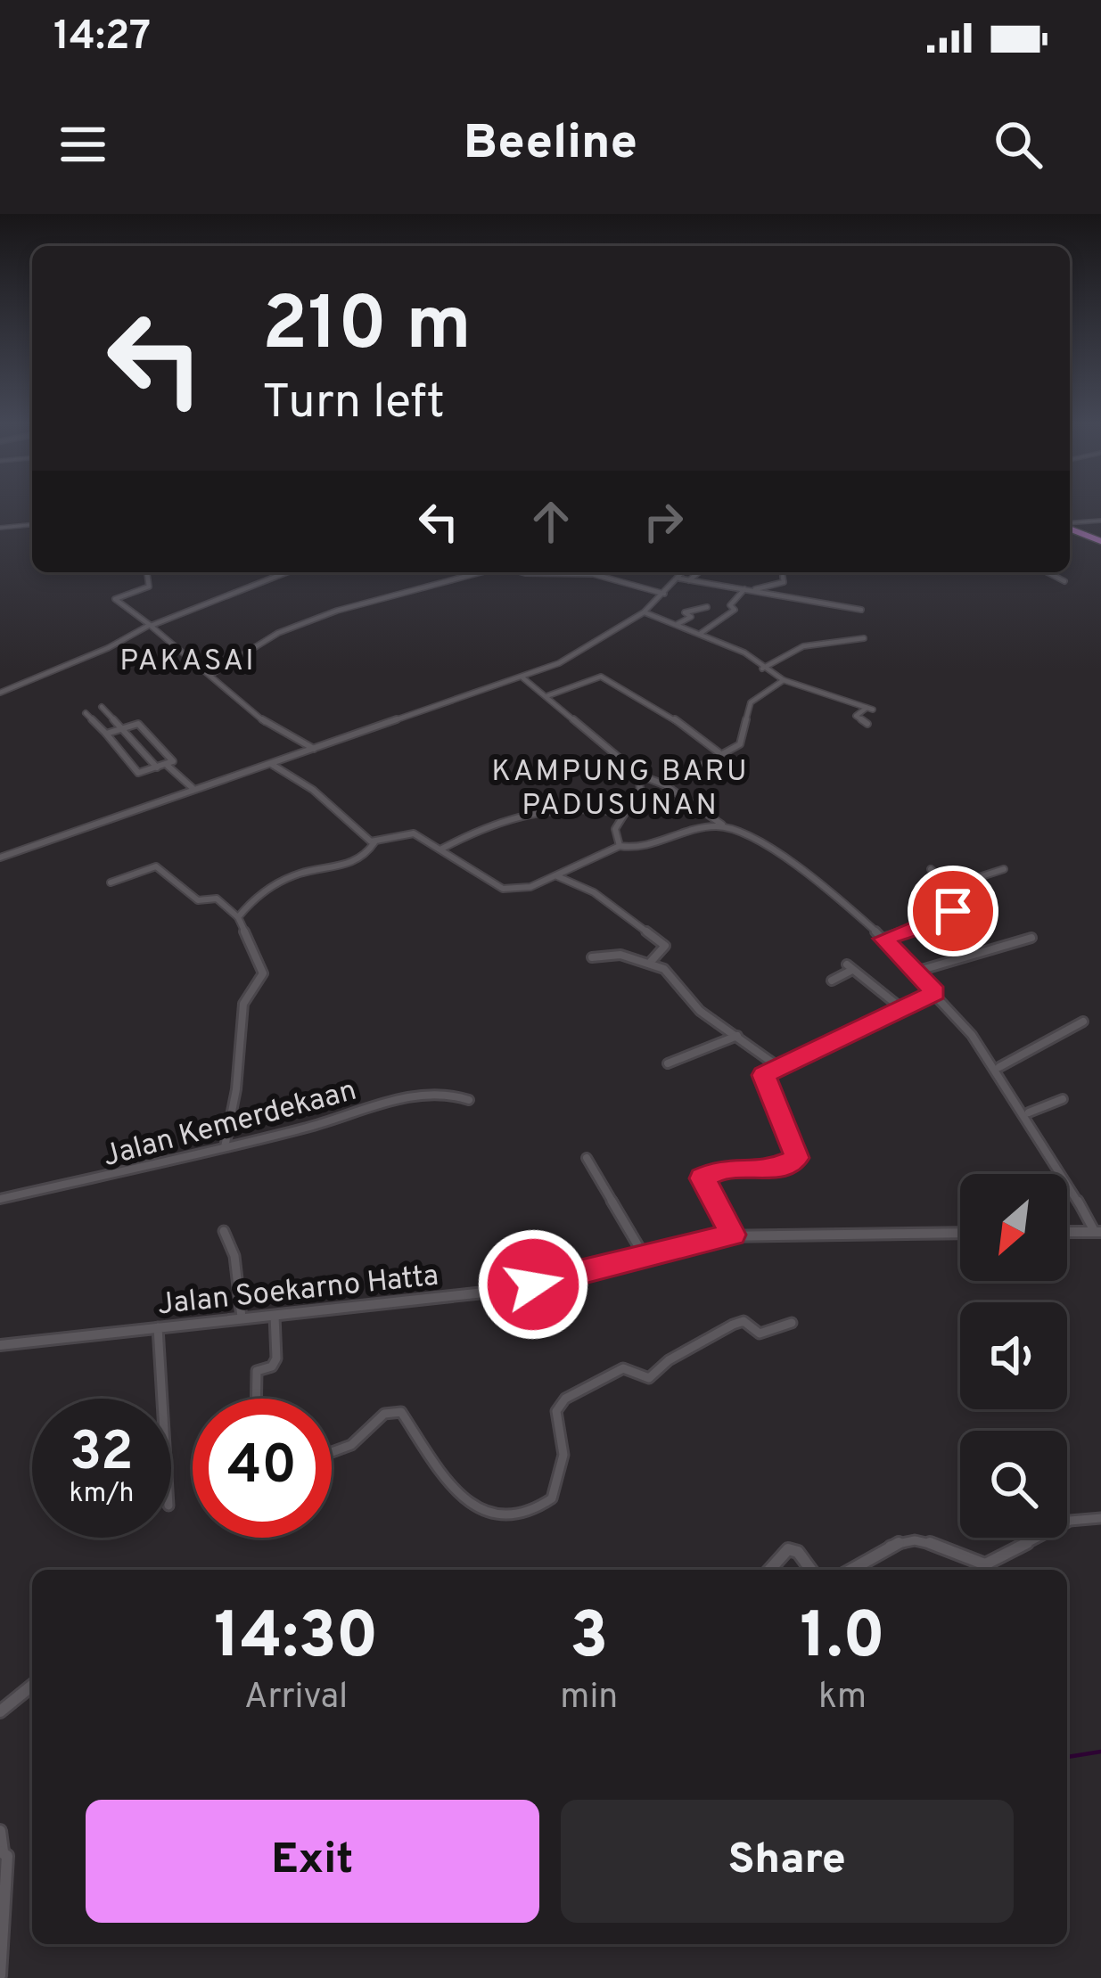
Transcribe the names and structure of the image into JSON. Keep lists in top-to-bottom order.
{
  "streets": {
    "street": ["Jalan Kemerdekaan", "Jalan Soekarno Hatta"]
  },
  "districts": ["PAKASAI", "KAMPUNG BARU PADUSUNAN"],
  "north": "bottom left",
  "page": {
    "status": "14:27",
    "header": "Beeline",
    "turn": ["210 m", "Turn left"],
    "speed": "32 km/h",
    "limit": "40",
    "eta": [
      "14:30",
      "Arrival",
      "3",
      "min",
      "1.0",
      "km"
    ],
    "buttons": ["Exit", "Share"]
  }
}
